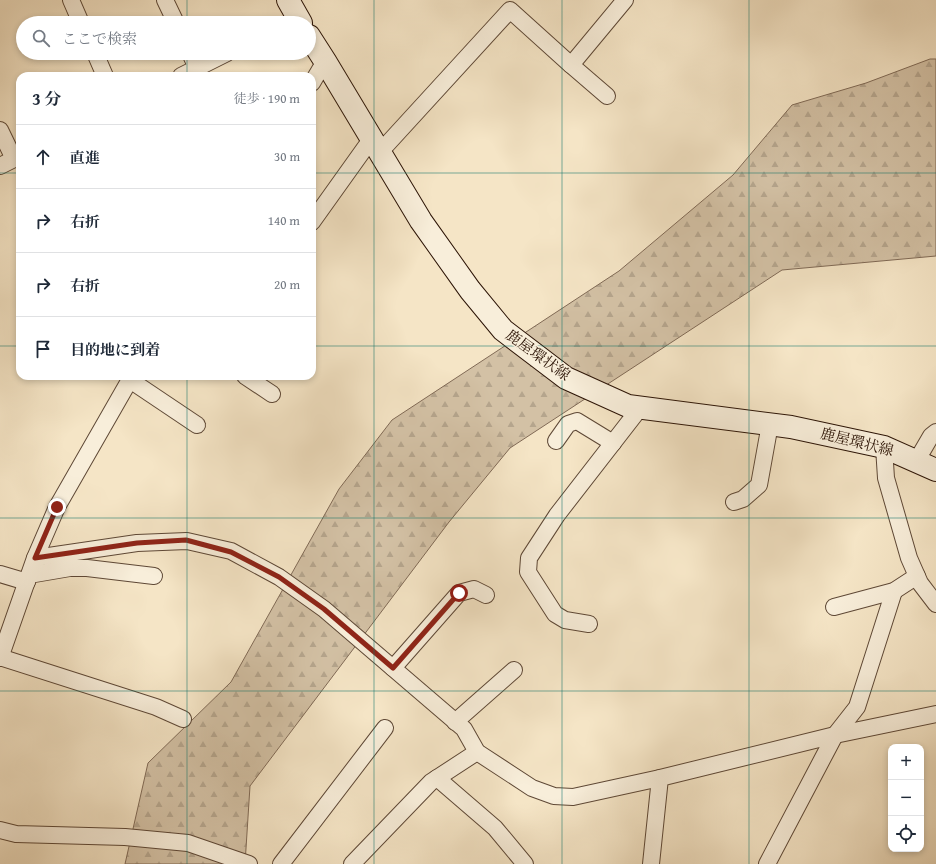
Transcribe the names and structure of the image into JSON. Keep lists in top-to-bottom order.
{
  "streets": {
    "main road": ["鹿屋環状線"]
  },
  "page": {
    "search": "ここで検索",
    "heading": ["3 分", "徒歩 · 190 m"],
    "list": [
      ["直進", "30 m"],
      ["右折", "140 m"],
      ["右折", "20 m"],
      "目的地に到着"
    ],
    "map_buttons": ["+", "−"]
  }
}
